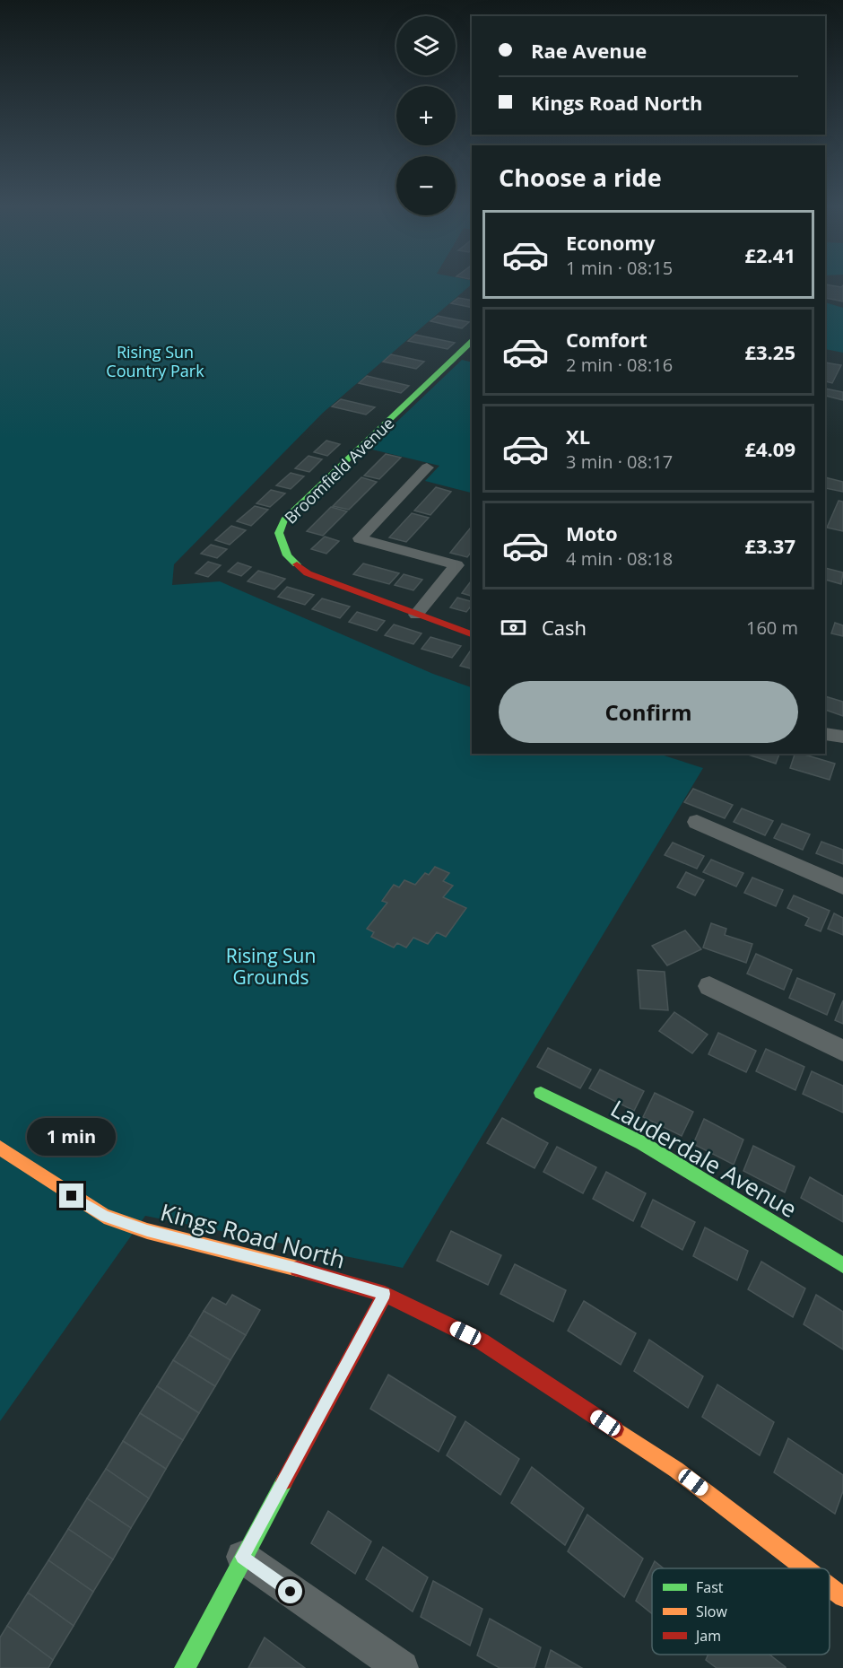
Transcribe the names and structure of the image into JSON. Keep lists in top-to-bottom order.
{
  "streets": {
    "street": ["Broomfield Avenue", "Lauderdale Avenue", "Kings Road North"]
  },
  "parks": ["Rising Sun Country Park", "Rising Sun Grounds"],
  "legend": ["Fast", "Slow", "Jam"],
  "page": {
    "map_buttons": ["+", "−"],
    "banner": ["Rae Avenue", "Kings Road North"],
    "heading": "Choose a ride",
    "list": [
      {
        "name": "Economy",
        "note": "1 min · 08:15",
        "value": "£2.41"
      },
      {
        "name": "Comfort",
        "note": "2 min · 08:16",
        "value": "£3.25"
      },
      {
        "name": "XL",
        "note": "3 min · 08:17",
        "value": "£4.09"
      },
      {
        "name": "Moto",
        "note": "4 min · 08:18",
        "value": "£3.37"
      }
    ],
    "pay": ["Cash", "160 m"],
    "buttons": "Confirm",
    "bubble": "1 min"
  }
}
